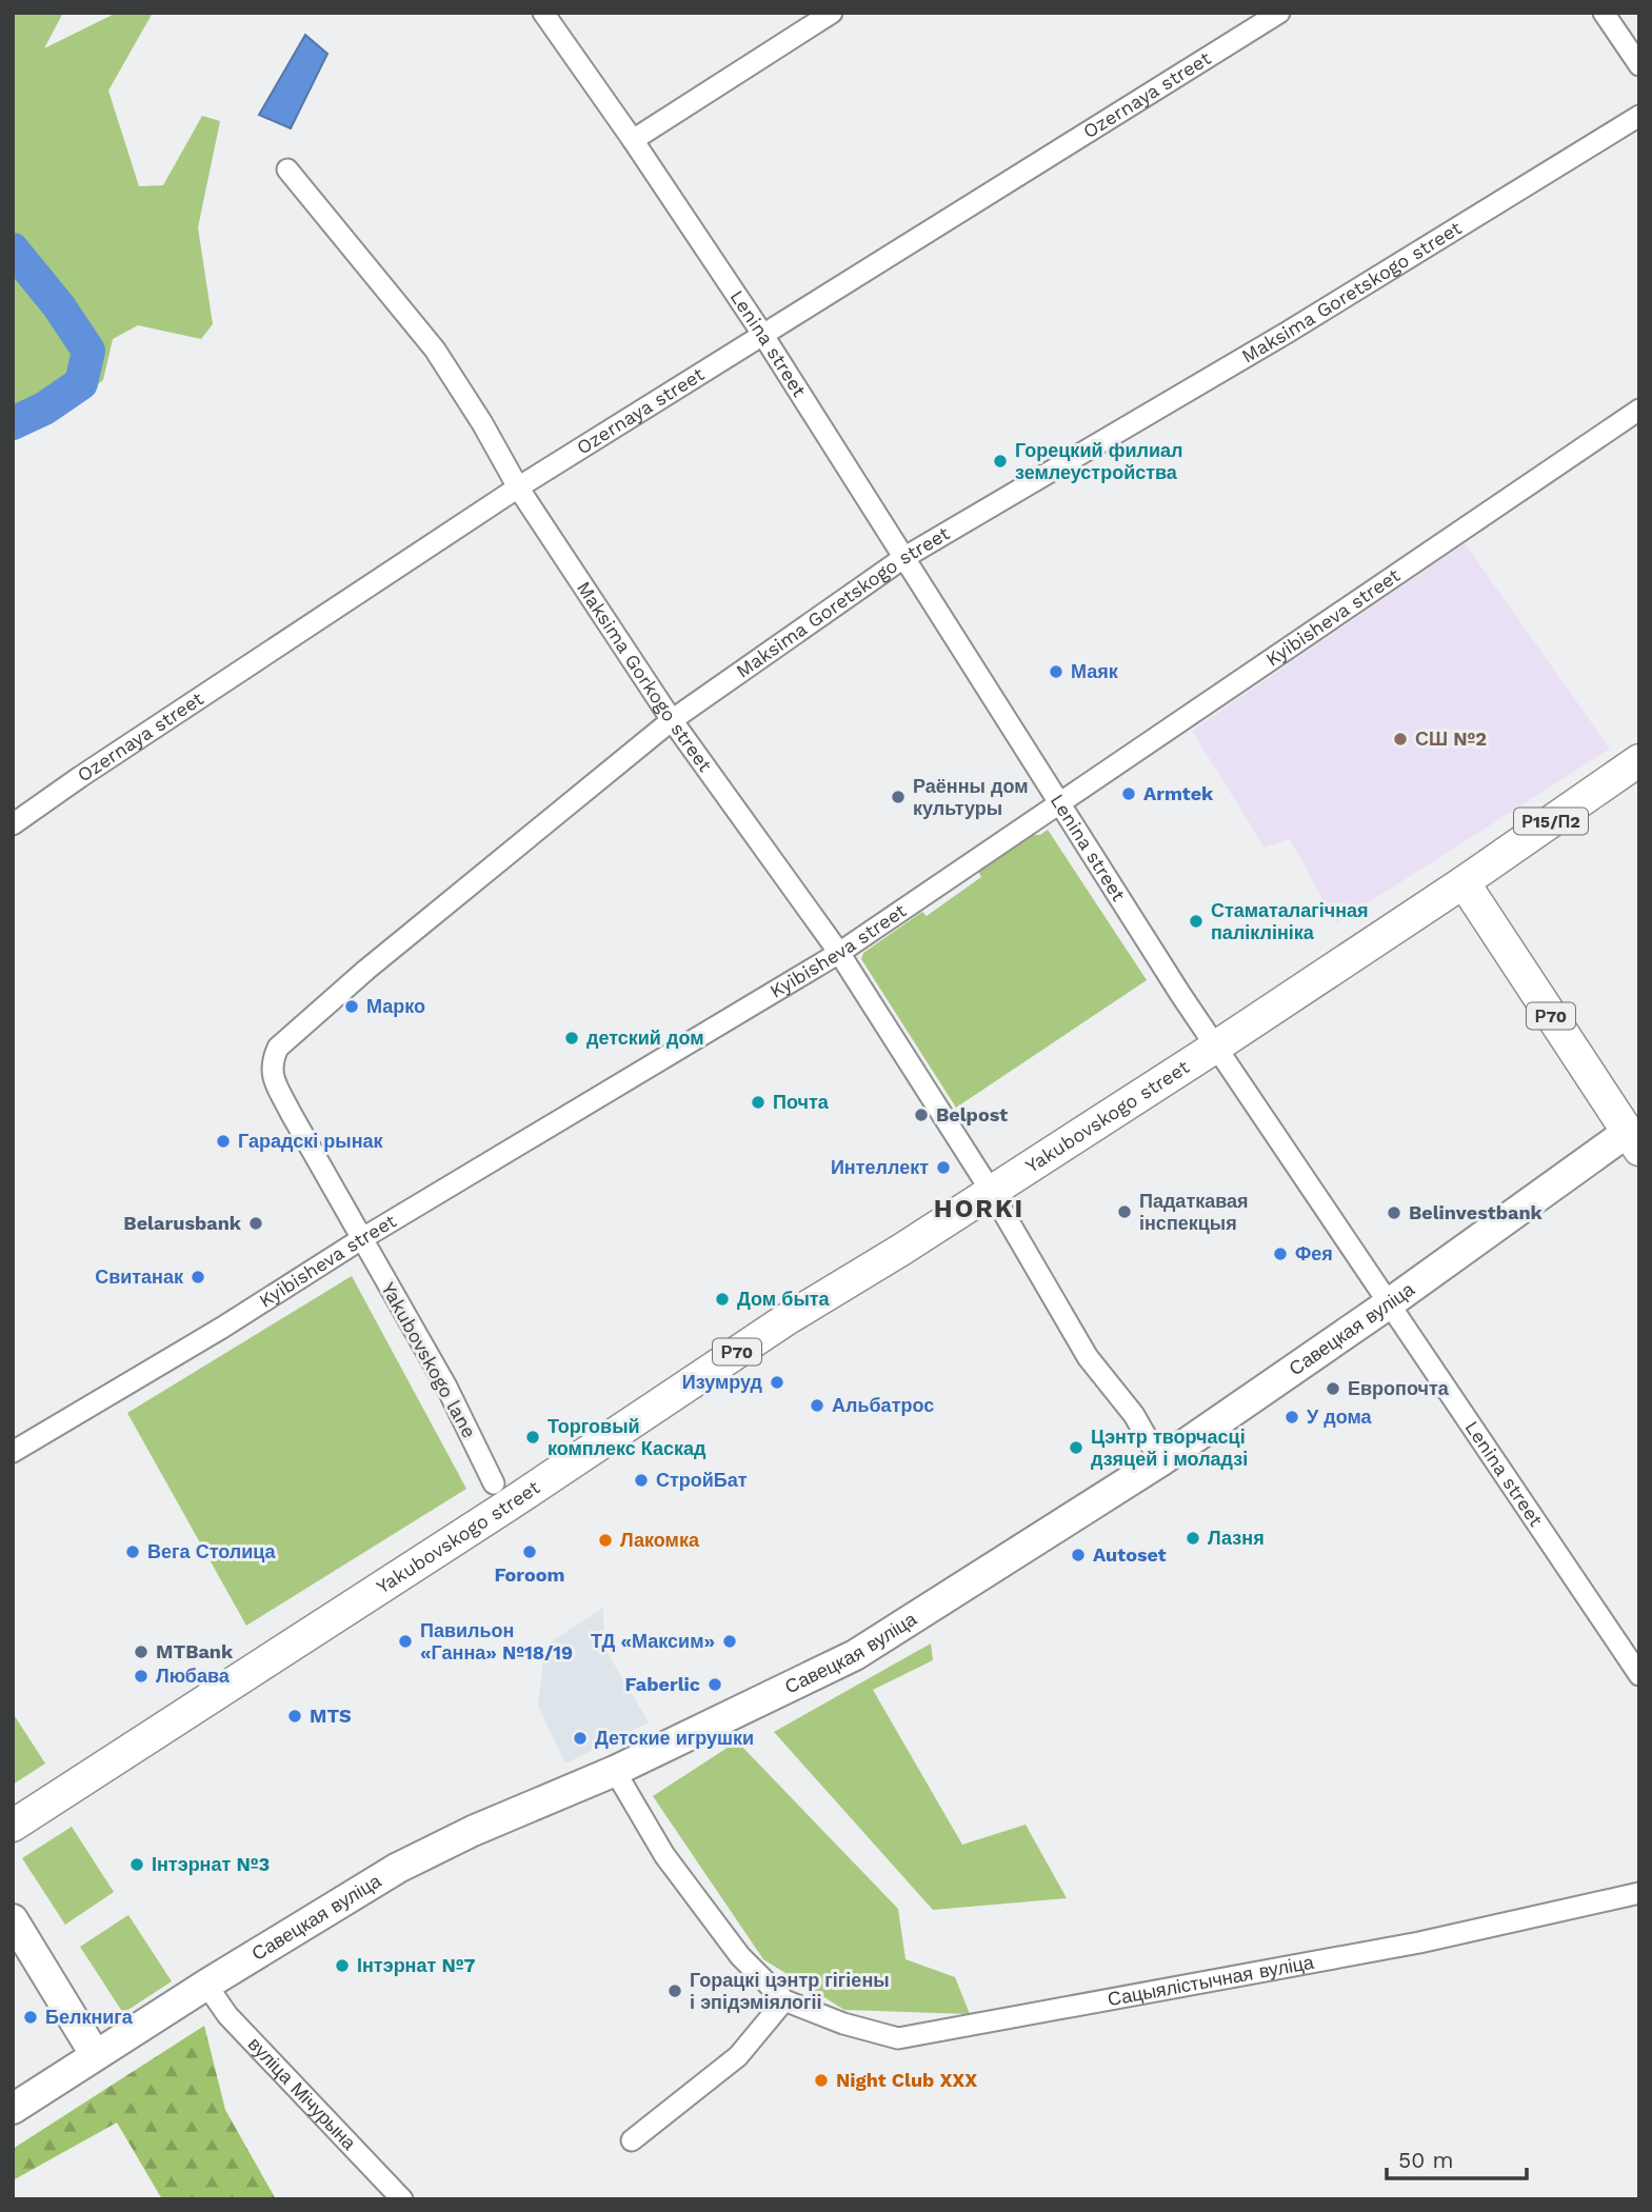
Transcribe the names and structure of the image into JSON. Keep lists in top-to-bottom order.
{
  "streets": {
    "main road": [
      "Р15/П2",
      "Р70",
      "Yakubovskogo street",
      "Савецкая вуліца"
    ],
    "street": [
      "Ozernaya street",
      "Maksima Goretskogo street",
      "Lenina street",
      "Kyibisheva street",
      "Maksima Gorkogo street",
      "Yakubovskogo lane",
      "Сацыялістычная вуліца",
      "вуліца Мічурына"
    ]
  },
  "crossings": [
    ["Ozernaya street", "Lenina street"],
    ["Ozernaya street", "Maksima Gorkogo street"],
    ["Maksima Goretskogo street", "Lenina street"],
    ["Maksima Goretskogo street", "Kyibisheva street"],
    ["Maksima Goretskogo street", "Maksima Gorkogo street"],
    ["Maksima Goretskogo street", "Yakubovskogo lane"],
    ["Lenina street", "Kyibisheva street"],
    ["Lenina street", "Yakubovskogo street"],
    ["Lenina street", "Савецкая вуліца"],
    ["Kyibisheva street", "Maksima Gorkogo street"],
    ["Kyibisheva street", "Yakubovskogo lane"],
    ["Maksima Gorkogo street", "Yakubovskogo street"],
    ["Maksima Gorkogo street", "Савецкая вуліца"],
    ["Р70", "Yakubovskogo street"],
    ["Р70", "Савецкая вуліца"],
    ["Савецкая вуліца", "Сацыялістычная вуліца"],
    ["Савецкая вуліца", "вуліца Мічурына"]
  ],
  "districts": ["HORKI"],
  "places": [
    "Горецкий филиал землеустройства",
    "Маяк",
    "СШ №2",
    "Armtek",
    "Раённы дом культуры",
    "Стаматалагічная паліклініка",
    "Марко",
    "детский дом",
    "Почта",
    "Belpost",
    "Гарадскі рынак",
    "Интеллект",
    "Падаткавая інспекцыя",
    "Belinvestbank",
    "Belarusbank",
    "Фея",
    "Свитанак",
    "Дом быта",
    "Изумруд",
    "Европочта",
    "Альбатрос",
    "У дома",
    "Торговый комплекс Каскад",
    "Цэнтр творчасці дзяцей і моладзі",
    "СтройБат",
    "Лазня",
    "Лакомка",
    "Вега Столица",
    "Foroom",
    "Autoset",
    "Павильон «Ганна» №18/19",
    "ТД «Максим»",
    "MTBank",
    "Любава",
    "Faberlic",
    "MTS",
    "Детские игрушки",
    "Інтэрнат №3",
    "Інтэрнат №7",
    "Горацкі цэнтр гігіены і эпідэміялогіі",
    "Белкнига",
    "Night Club XXX"
  ],
  "scale_bar": "50 m"
}
